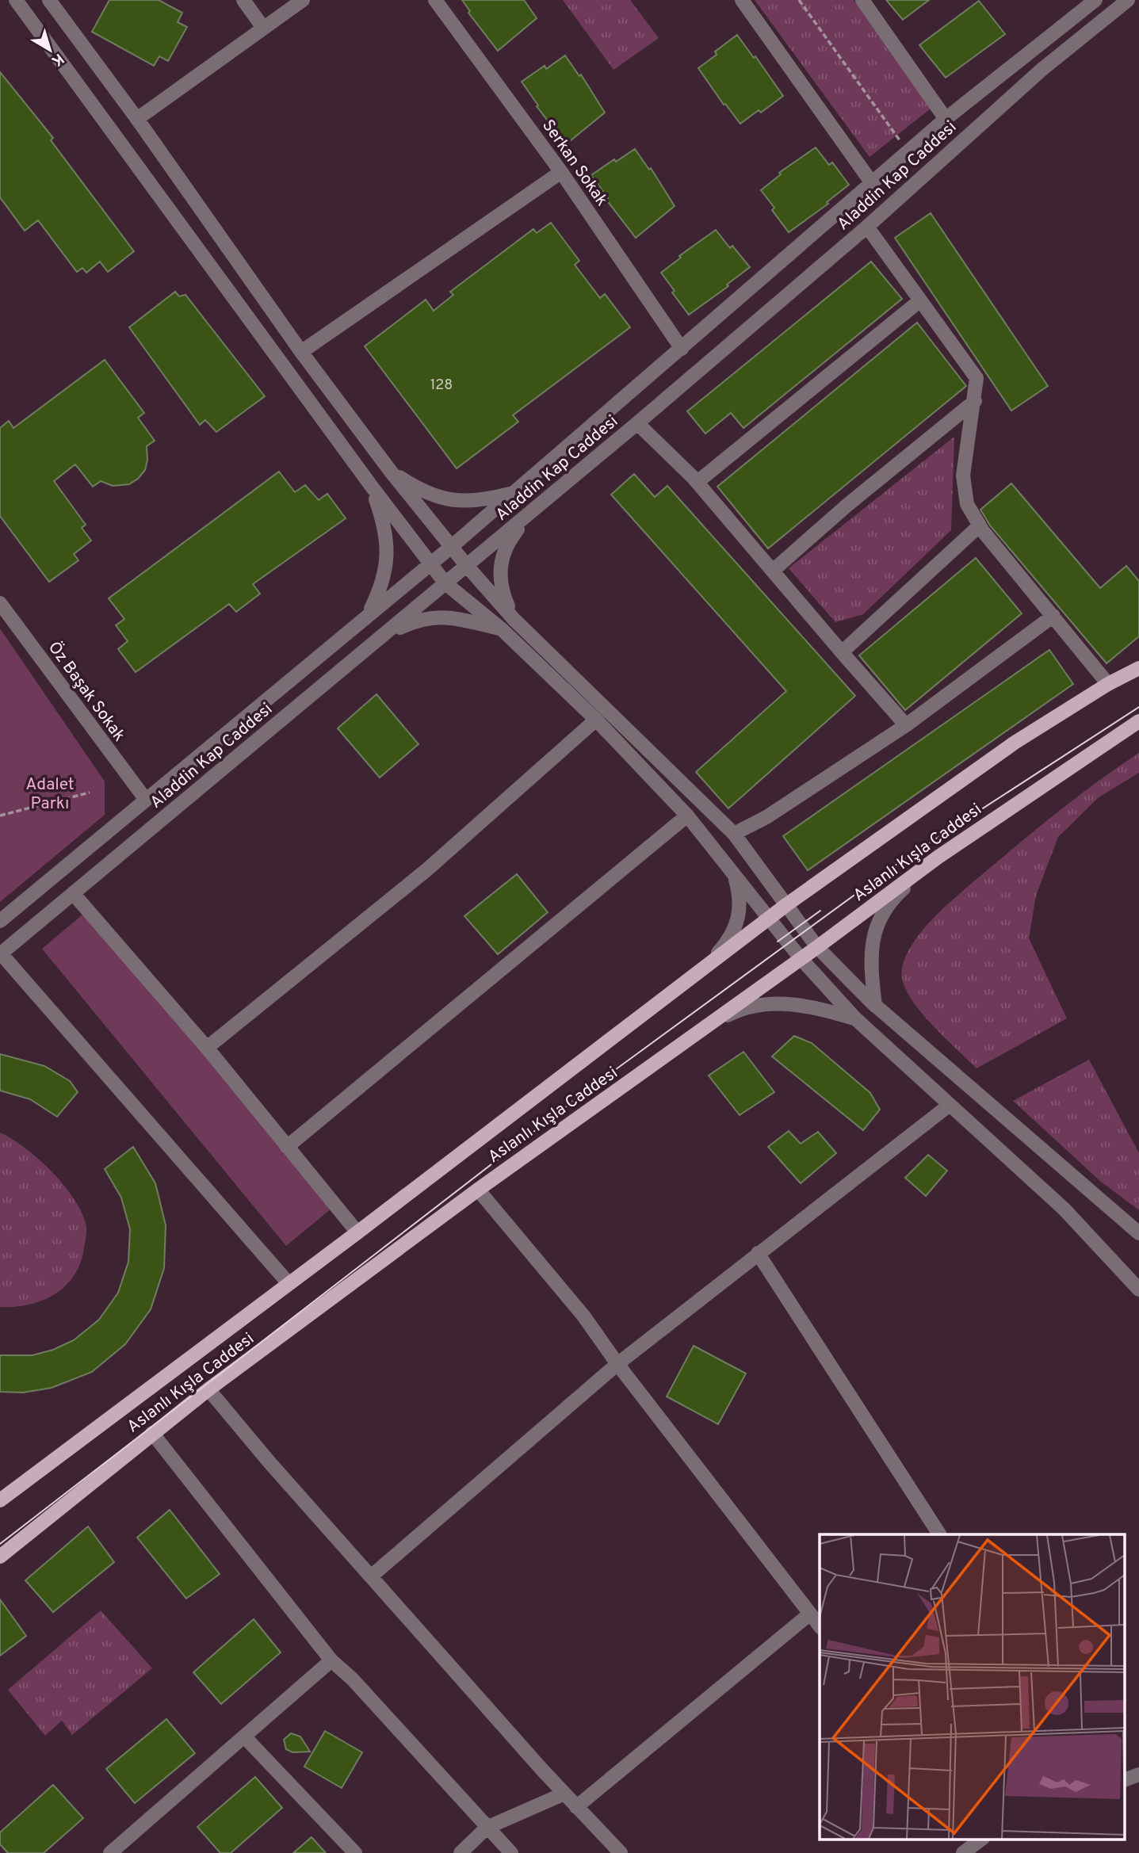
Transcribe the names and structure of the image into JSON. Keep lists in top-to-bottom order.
{
  "streets": {
    "main road": ["Aslanlı Kışla Caddesi"],
    "street": ["Serkan Sokak", "Aladdin Kap Caddesi", "Öz Başak Sokak"]
  },
  "crossings": [
    ["Serkan Sokak", "Aladdin Kap Caddesi"],
    ["Aladdin Kap Caddesi", "Öz Başak Sokak"]
  ],
  "parks": ["Adalet Parkı"],
  "house_numbers": ["128"],
  "north": "bottom right"
}
